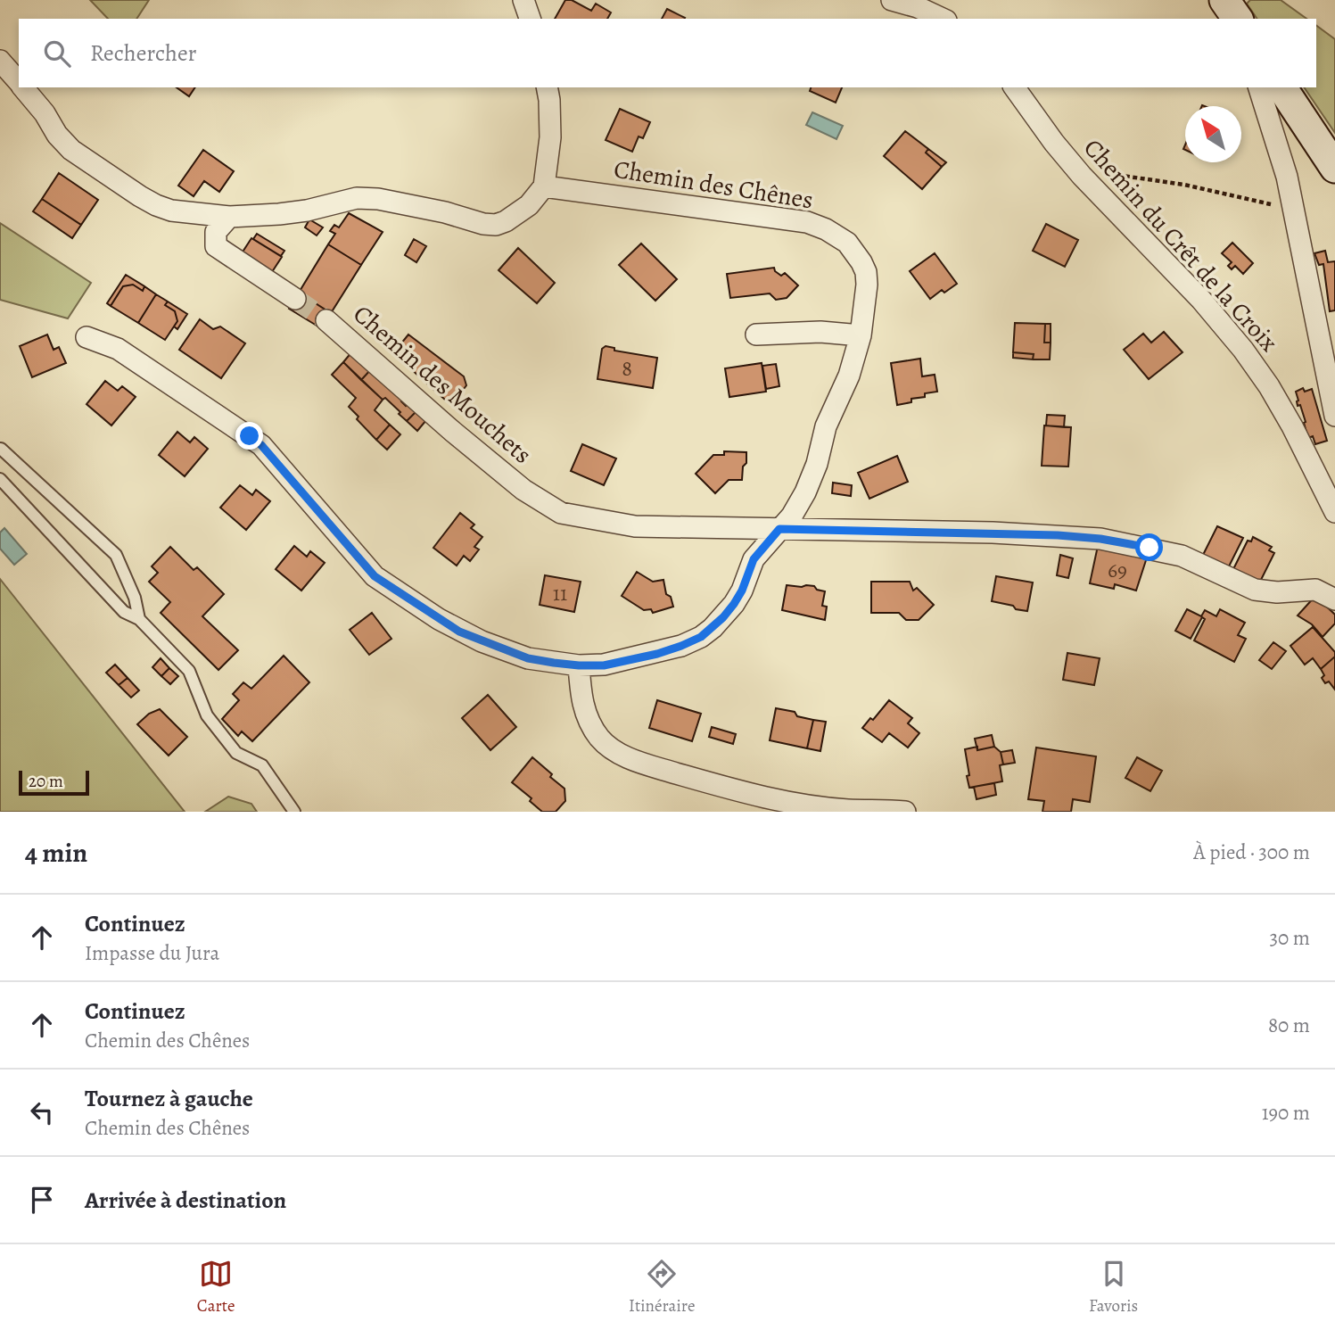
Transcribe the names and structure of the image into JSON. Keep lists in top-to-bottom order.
{
  "streets": {
    "street": ["Chemin des Chênes", "Chemin du Crêt de la Croix", "Chemin des Mouchets"]
  },
  "crossings": [
    ["Chemin des Chênes", "Chemin des Mouchets"]
  ],
  "house_numbers": ["8", "69", "11"],
  "scale_bar": "20 m",
  "north": "top left",
  "page": {
    "search": "Rechercher",
    "scale": "20 m",
    "heading": ["4 min", "À pied · 300 m"],
    "list": [
      ["Continuez", "Impasse du Jura", "30 m"],
      ["Continuez", "Chemin des Chênes", "80 m"],
      ["Tournez à gauche", "Chemin des Chênes", "190 m"],
      "Arrivée à destination"
    ],
    "nav": ["Carte", "Itinéraire", "Favoris"]
  }
}
